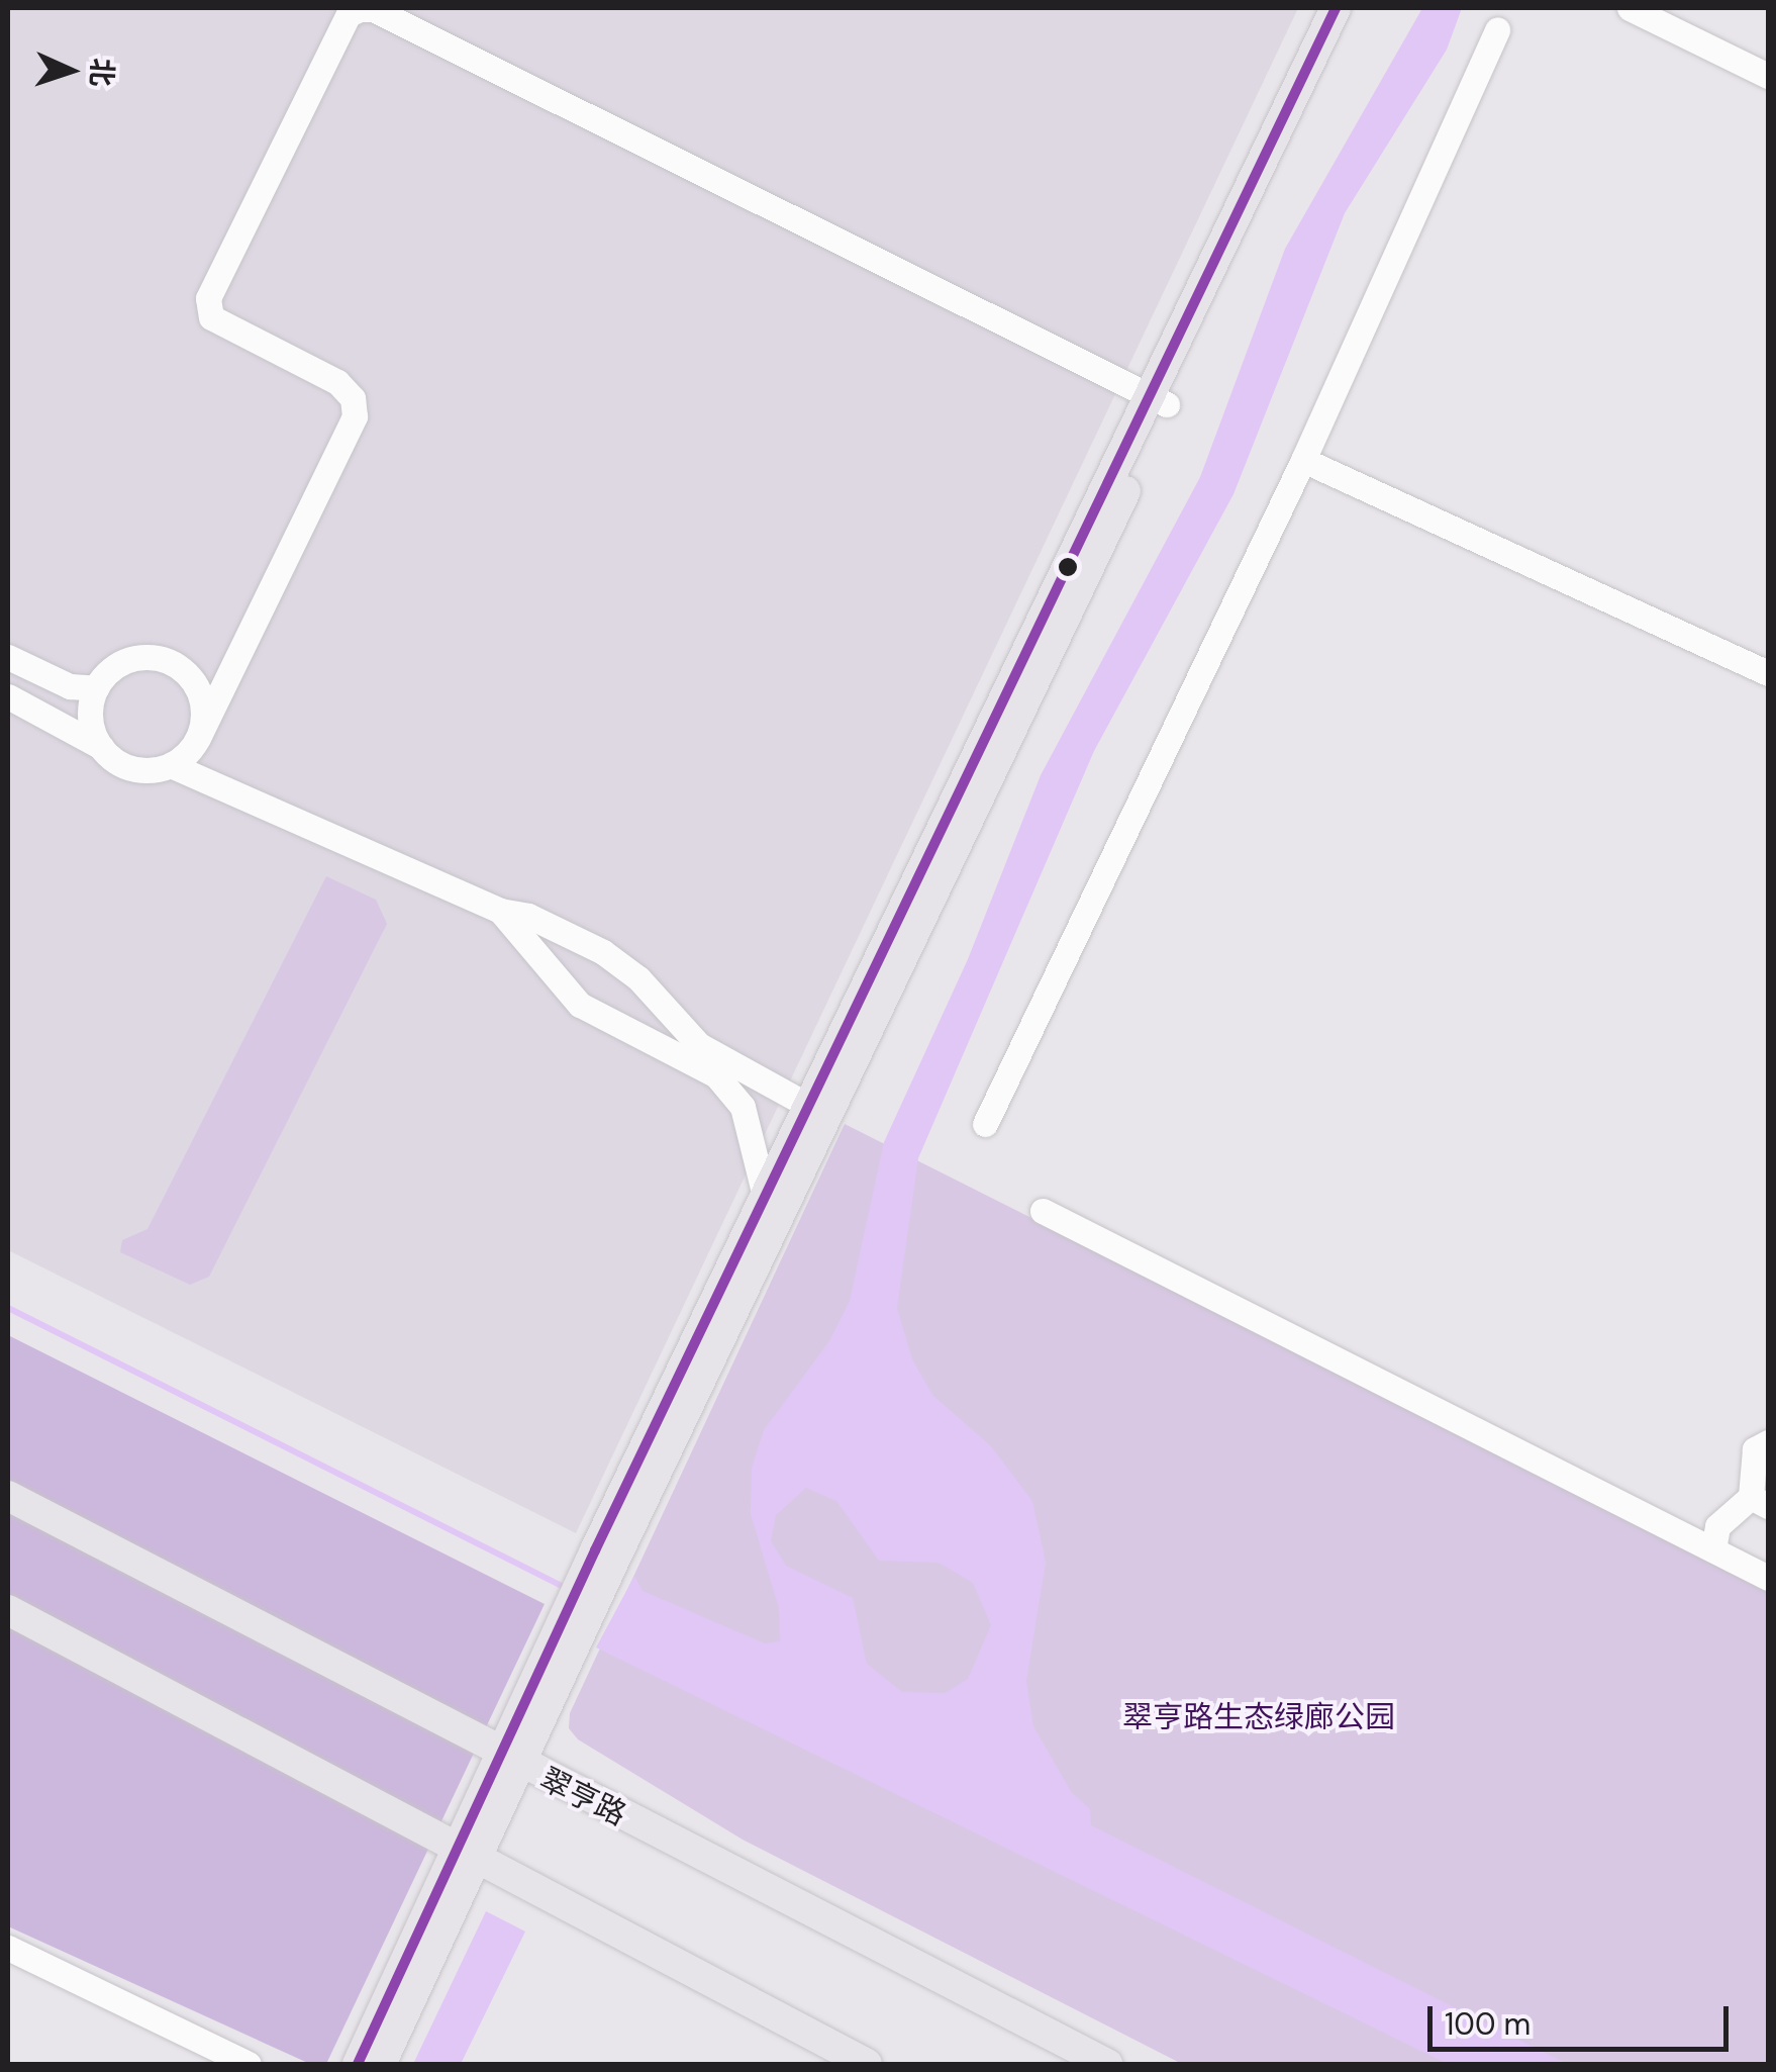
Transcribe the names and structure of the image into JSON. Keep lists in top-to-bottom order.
{
  "streets": {
    "main road": ["翠亨路"]
  },
  "parks": ["翠亨路生态绿廊公园"],
  "scale_bar": "100 m",
  "north": "right"
}
